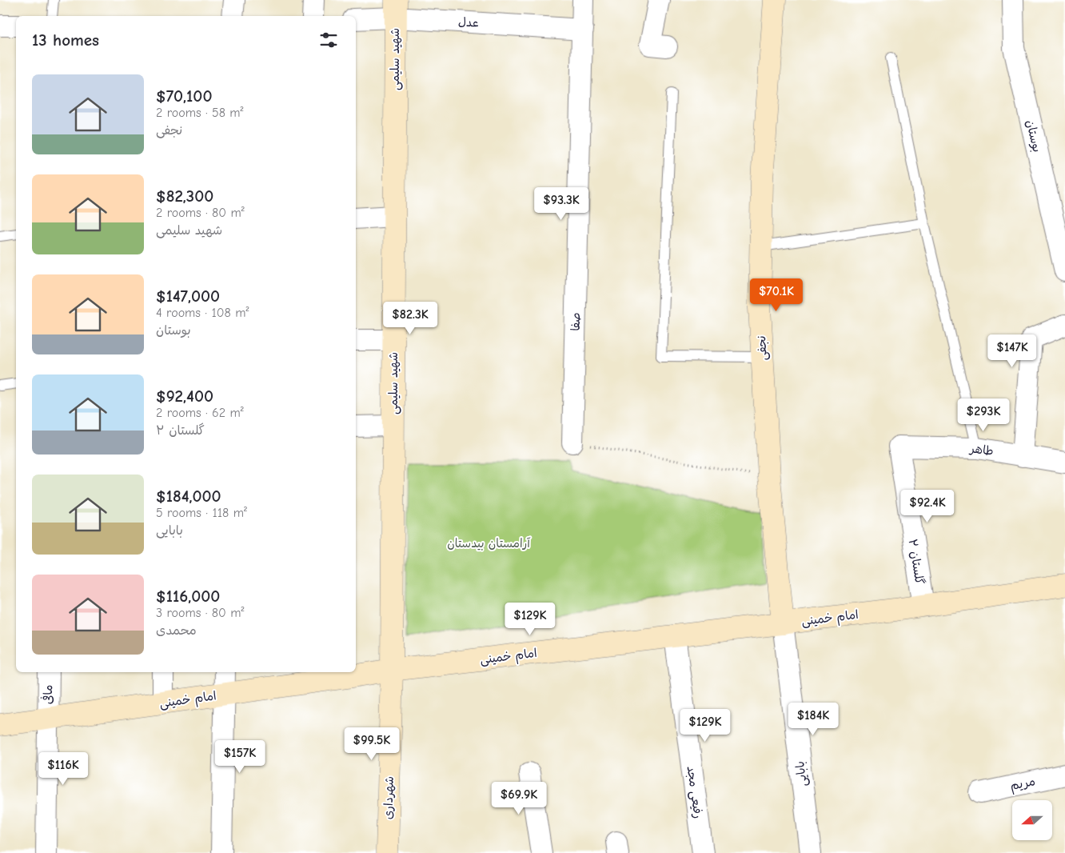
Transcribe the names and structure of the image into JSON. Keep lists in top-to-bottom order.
{
  "streets": {
    "street": [
      "عدل",
      "شهید سلیمی",
      "بوستان",
      "صفا",
      "نجفی",
      "طاهر",
      "گلستان ۲",
      "امام خمینی",
      "مافی",
      "بابایی",
      "مریم",
      "رفیعی مجد",
      "شهرداری"
    ]
  },
  "crossings": [
    ["عدل", "شهید سلیمی"],
    ["عدل", "صفا"],
    ["شهید سلیمی", "امام خمینی"],
    ["شهید سلیمی", "شهرداری"],
    ["نجفی", "امام خمینی"],
    ["نجفی", "بابایی"],
    ["طاهر", "گلستان ۲"],
    ["گلستان ۲", "امام خمینی"],
    ["امام خمینی", "مافی"],
    ["امام خمینی", "بابایی"],
    ["امام خمینی", "رفیعی مجد"],
    ["امام خمینی", "شهرداری"]
  ],
  "parks": ["آرامستان بیدستان"],
  "north": "left",
  "page": {
    "heading": "13 homes",
    "list": [
      {
        "name": "$70,100",
        "note": "2 rooms · 58 m² · نجفی"
      },
      {
        "name": "$82,300",
        "note": "2 rooms · 80 m² · شهید سلیمی"
      },
      {
        "name": "$147,000",
        "note": "4 rooms · 108 m² · بوستان"
      },
      {
        "name": "$92,400",
        "note": "2 rooms · 62 m² · گلستان ۲"
      },
      {
        "name": "$184,000",
        "note": "5 rooms · 118 m² · بابایی"
      },
      {
        "name": "$116,000",
        "note": "3 rooms · 80 m² · محمدی"
      }
    ],
    "price": [
      "$93.3K",
      "$70.1K",
      "$82.3K",
      "$147K",
      "$293K",
      "$92.4K",
      "$129K",
      "$184K",
      "$129K",
      "$99.5K",
      "$157K",
      "$116K",
      "$69.9K"
    ]
  }
}
